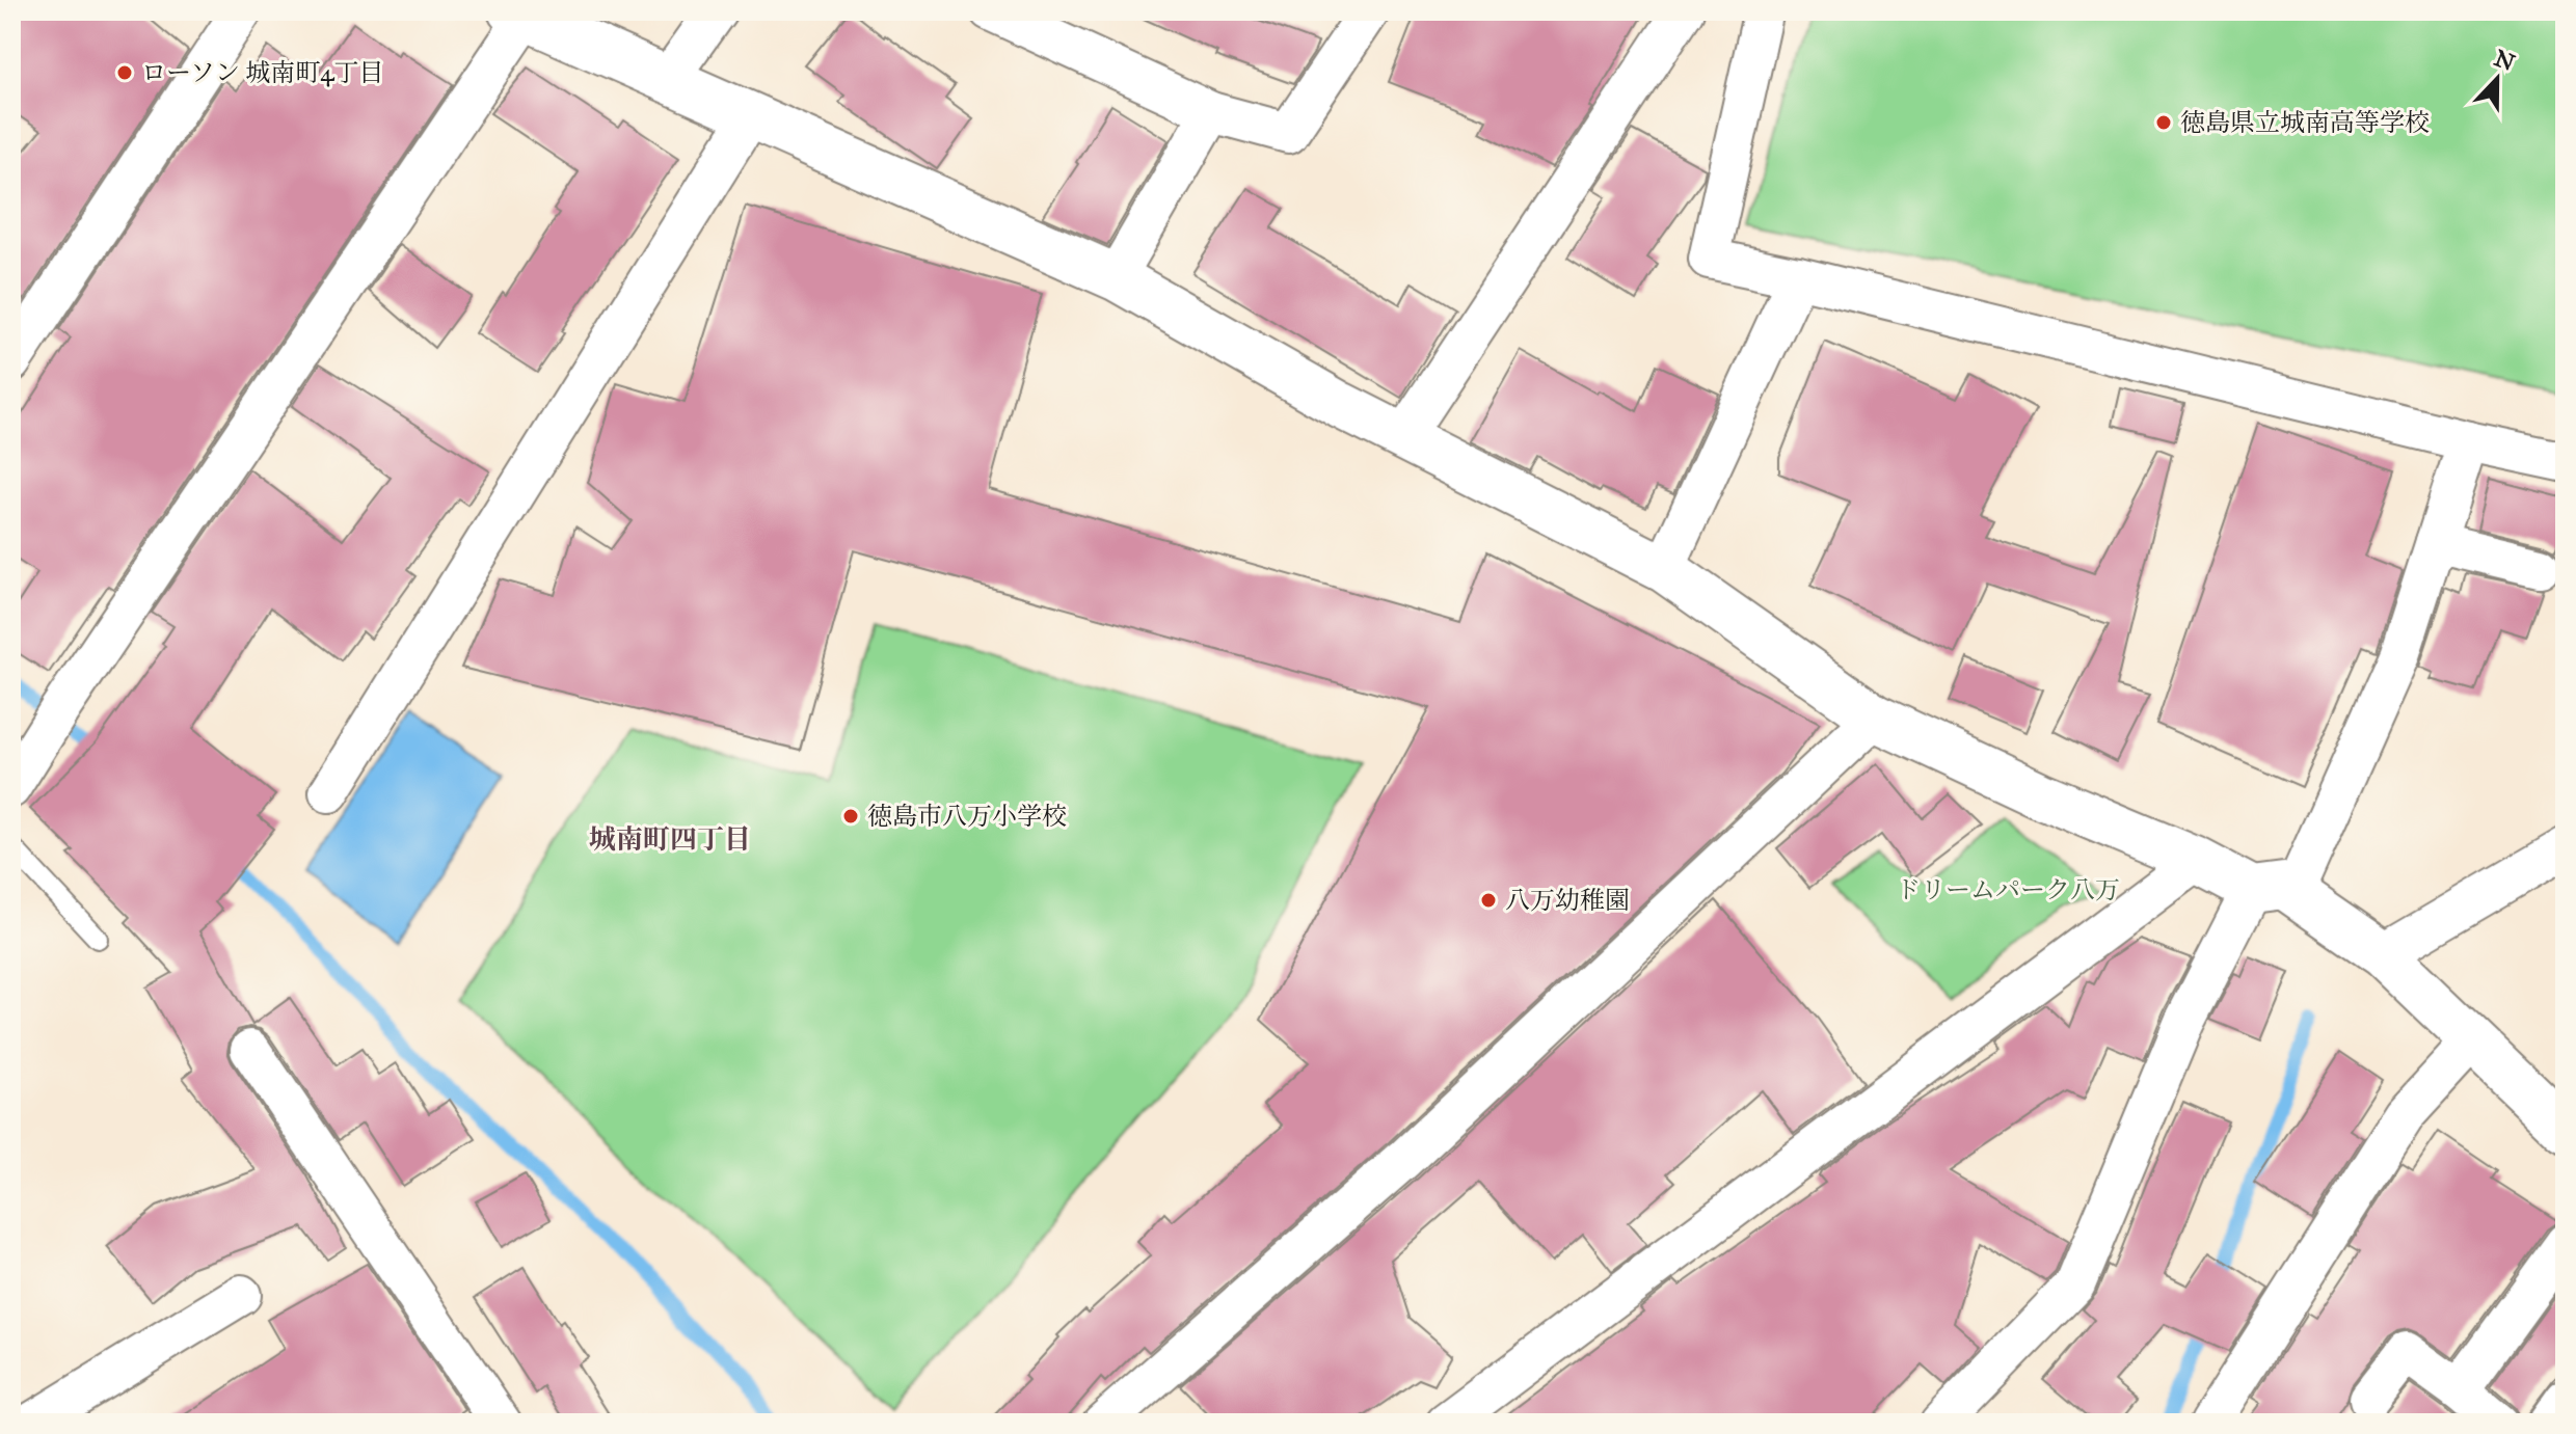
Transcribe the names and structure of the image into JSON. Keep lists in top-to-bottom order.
{
  "districts": ["城南町四丁目"],
  "parks": ["ドリームパーク八万"],
  "places": [
    "ローソン 城南町4丁目",
    "徳島県立城南高等学校",
    "徳島市八万小学校",
    "八万幼稚園"
  ],
  "north": "top"
}
